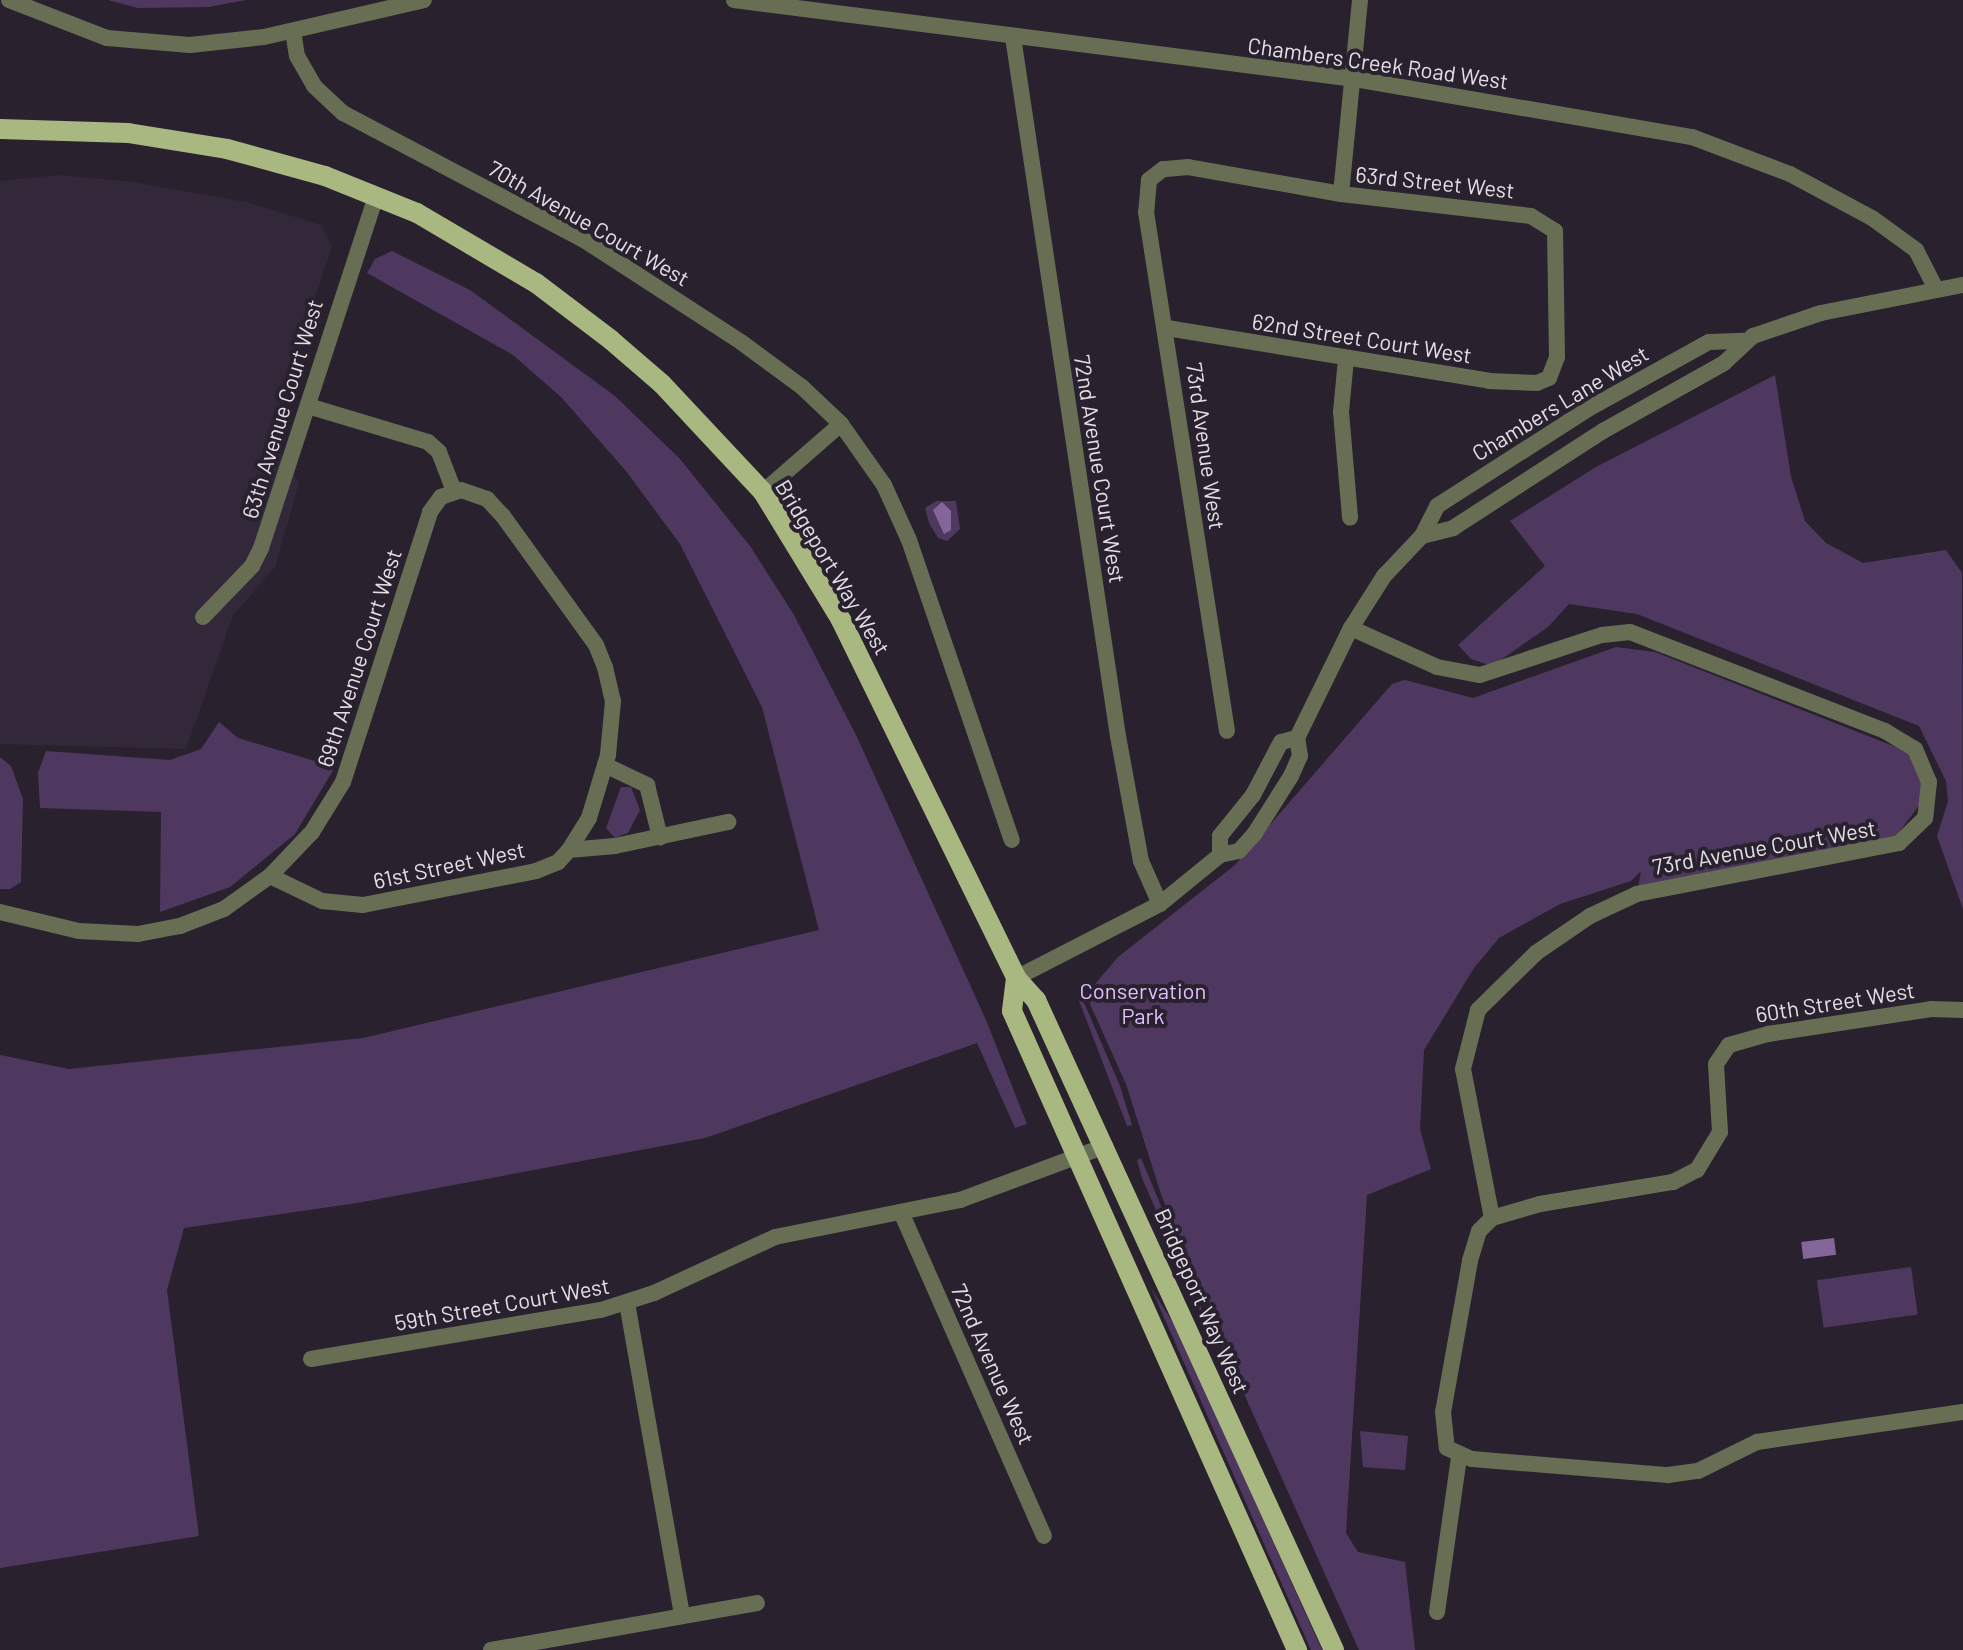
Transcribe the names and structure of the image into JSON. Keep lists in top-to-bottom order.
{
  "streets": {
    "main road": ["Bridgeport Way West"],
    "street": [
      "Chambers Creek Road West",
      "63rd Street West",
      "70th Avenue Court West",
      "62nd Street Court West",
      "Chambers Lane West",
      "63th Avenue Court West",
      "73rd Avenue West",
      "72nd Avenue Court West",
      "69th Avenue Court West",
      "73rd Avenue Court West",
      "61st Street West",
      "60th Street West",
      "59th Street Court West",
      "72nd Avenue West"
    ]
  },
  "crossings": [
    ["Chambers Creek Road West", "Chambers Lane West"],
    ["Chambers Creek Road West", "72nd Avenue Court West"],
    ["63rd Street West", "62nd Street Court West"],
    ["63rd Street West", "73rd Avenue West"],
    ["62nd Street Court West", "73rd Avenue West"],
    ["Chambers Lane West", "72nd Avenue Court West"],
    ["Chambers Lane West", "Bridgeport Way West"],
    ["Chambers Lane West", "73rd Avenue Court West"],
    ["63th Avenue Court West", "Bridgeport Way West"],
    ["Bridgeport Way West", "59th Street Court West"],
    ["69th Avenue Court West", "61st Street West"],
    ["73rd Avenue Court West", "60th Street West"],
    ["59th Street Court West", "72nd Avenue West"]
  ],
  "parks": ["Conservation Park"]
}
